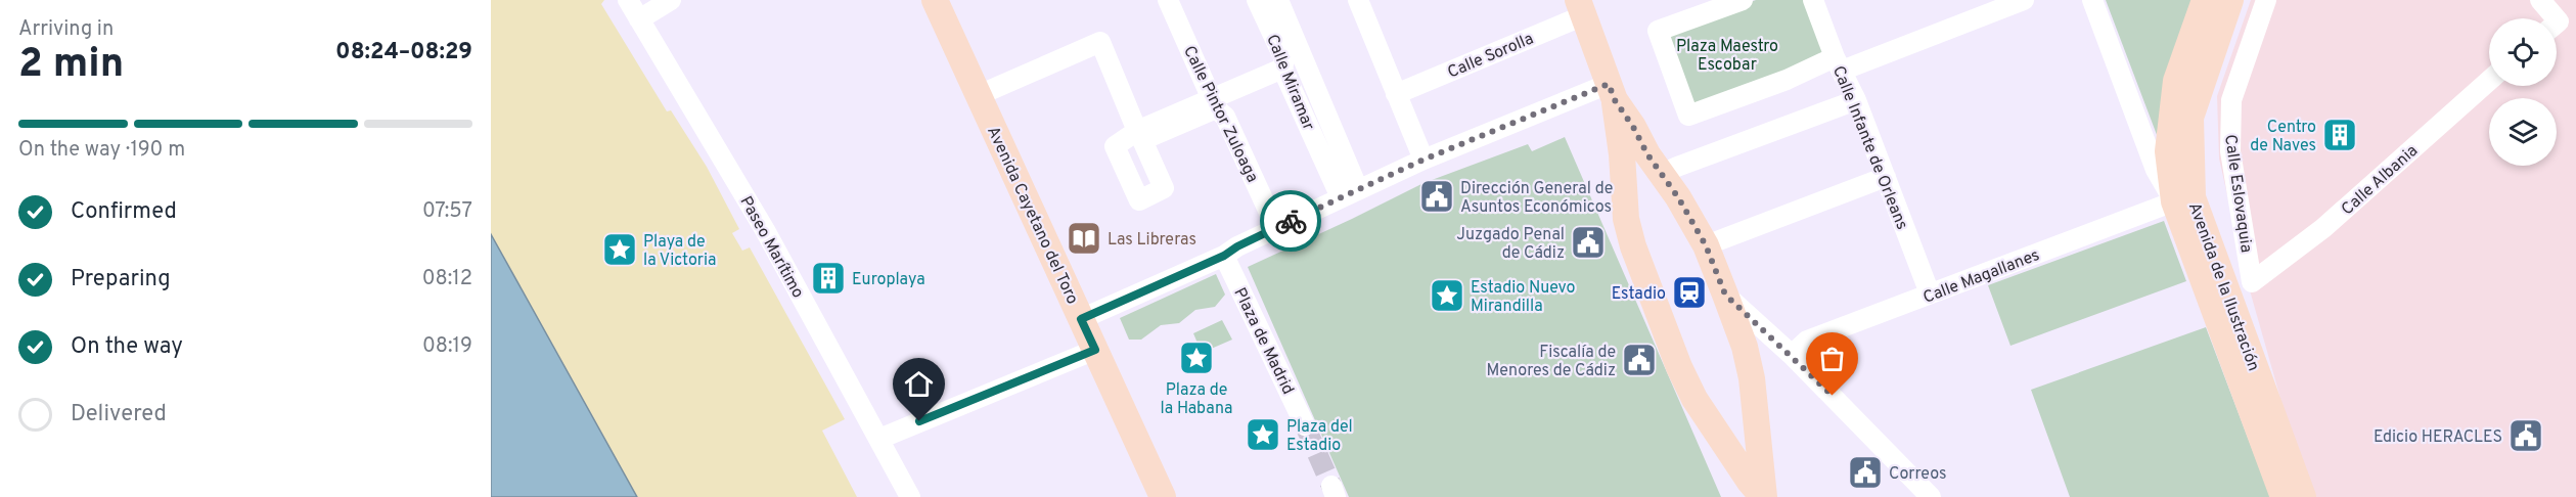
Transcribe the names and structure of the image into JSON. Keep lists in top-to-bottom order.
{
  "streets": {
    "main road": ["Avenida Cayetano del Toro", "Avenida de la Ilustración"],
    "street": [
      "Calle Sorolla",
      "Calle Miramar",
      "Calle Pintor Zuloaga",
      "Calle Infante de Orleans",
      "Calle Albania",
      "Calle Eslovaquia",
      "Paseo Marítimo",
      "Calle Magallanes",
      "Plaza de Madrid"
    ]
  },
  "crossings": [
    ["Calle Infante de Orleans", "Calle Magallanes"],
    ["Calle Albania", "Calle Eslovaquia"],
    ["Calle Magallanes", "Avenida de la Ilustración"]
  ],
  "parks": ["Plaza Maestro Escobar"],
  "places": {
    "building": ["Centro de Naves", "Europlaya"],
    "public building": [
      "Dirección General de Asuntos Económicos",
      "Juzgado Penal de Cádiz",
      "Fiscalía de Menores de Cádiz",
      "Edicio HERACLES",
      "Correos"
    ],
    "library": ["Las Libreras"],
    "place": [
      "Playa de la Victoria",
      "Estadio Nuevo Mirandilla",
      "Plaza de la Habana",
      "Plaza del Estadio"
    ],
    "station": ["Estadio"]
  },
  "page": {
    "heading": ["2 min", "Arriving in", "08:24–08:29"],
    "bar": "On the way · 190 m",
    "list": [
      ["Confirmed", "07:57"],
      ["Preparing", "08:12"],
      ["On the way", "08:19"],
      "Delivered"
    ]
  }
}
